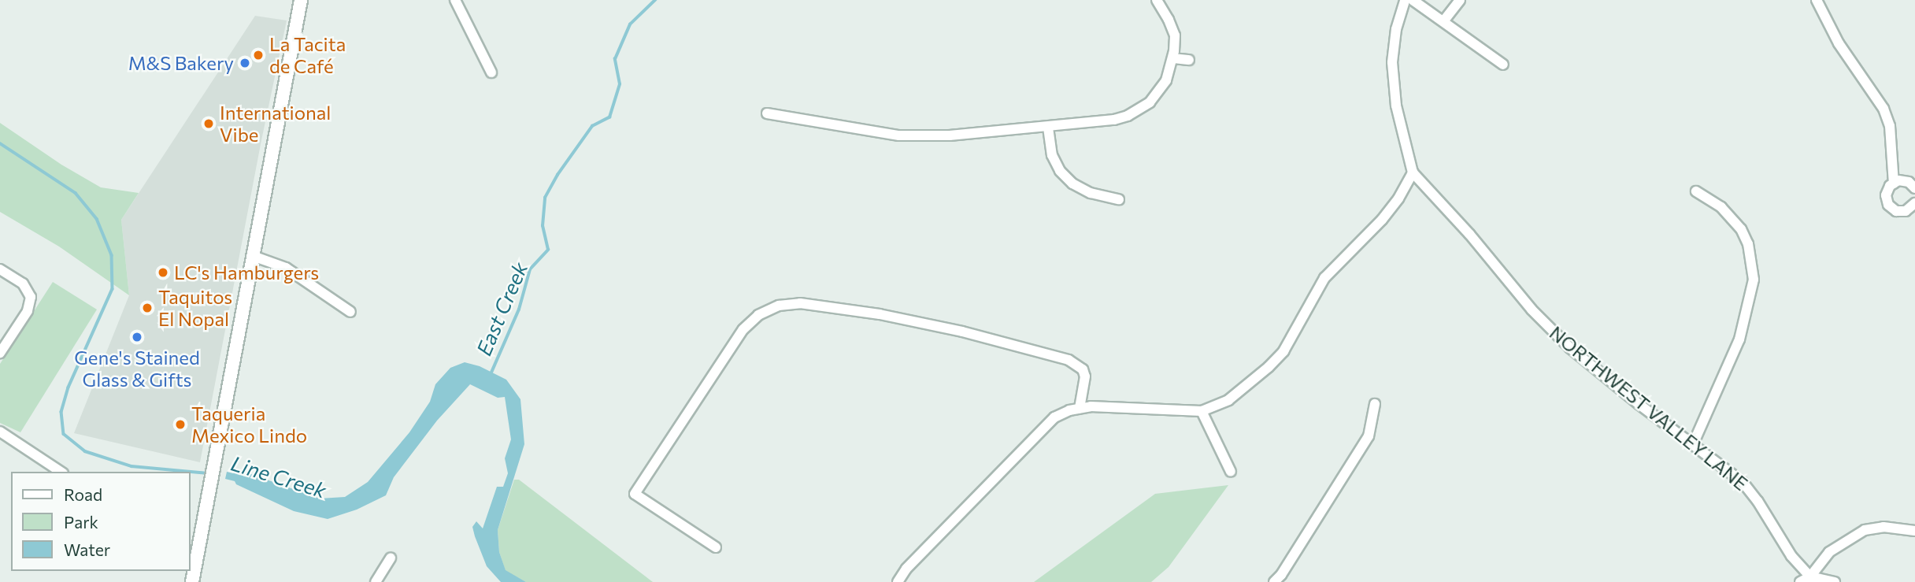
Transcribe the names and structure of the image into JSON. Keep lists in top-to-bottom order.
{
  "streets": {
    "street": ["NORTHWEST VALLEY LANE"]
  },
  "water": ["East Creek", "Line Creek"],
  "places": [
    "La Tacita de Café",
    "M&S Bakery",
    "International Vibe",
    "LC's Hamburgers",
    "Taquitos El Nopal",
    "Gene's Stained Glass & Gifts",
    "Taqueria Mexico Lindo"
  ],
  "legend": ["Road", "Park", "Water"]
}
